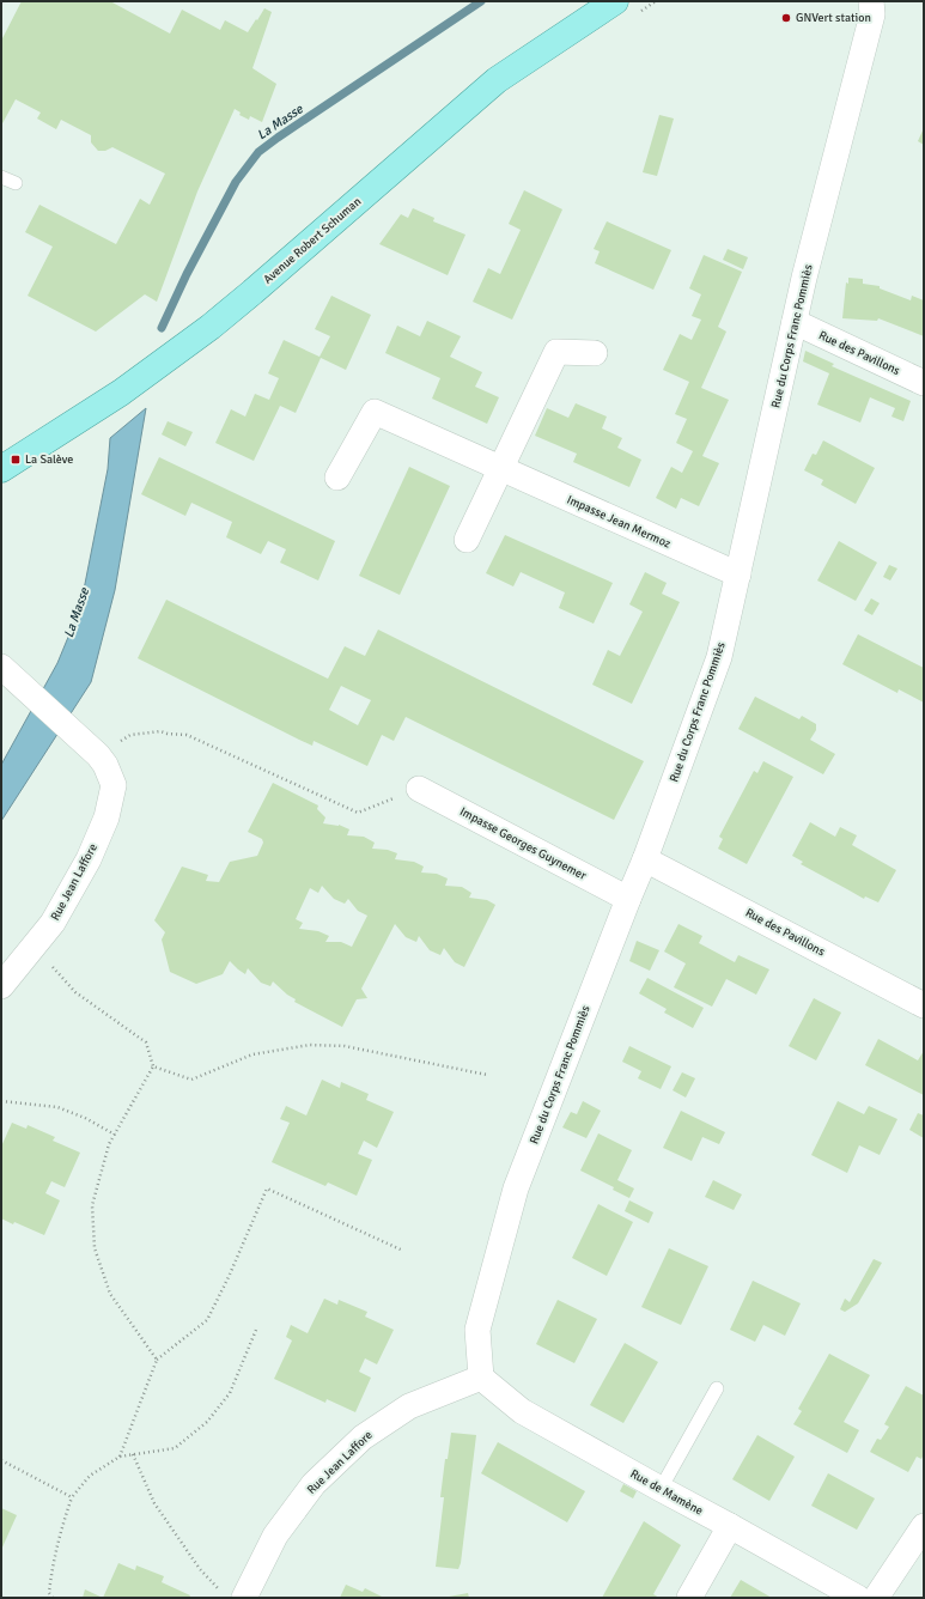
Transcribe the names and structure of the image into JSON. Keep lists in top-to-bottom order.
{
  "streets": {
    "main road": ["Avenue Robert Schuman"],
    "street": [
      "Rue du Corps Franc Pommiès",
      "Rue des Pavillons",
      "Impasse Jean Mermoz",
      "Impasse Georges Guynemer",
      "Rue Jean Laffore",
      "Rue de Mamène"
    ]
  },
  "crossings": [
    ["Rue du Corps Franc Pommiès", "Rue des Pavillons"],
    ["Rue du Corps Franc Pommiès", "Impasse Jean Mermoz"],
    ["Rue du Corps Franc Pommiès", "Impasse Georges Guynemer"],
    ["Rue du Corps Franc Pommiès", "Rue Jean Laffore"],
    ["Rue du Corps Franc Pommiès", "Rue de Mamène"],
    ["Rue Jean Laffore", "Rue de Mamène"]
  ],
  "water": ["La Masse"],
  "places": {
    "other": ["GNVert station"],
    "transit": ["La Salève"]
  }
}
